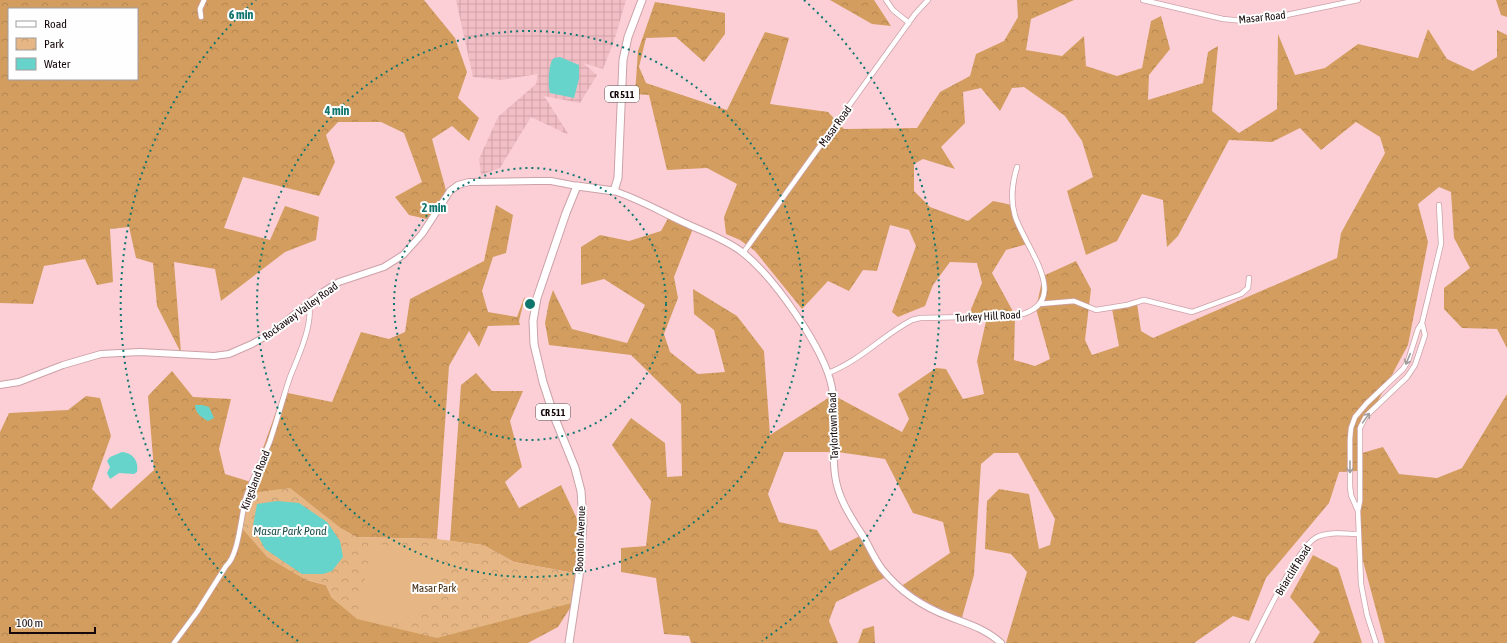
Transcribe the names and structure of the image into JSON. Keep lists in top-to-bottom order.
{
  "streets": {
    "main road": ["CR 511", "Rockaway Valley Road", "Boonton Avenue"],
    "street": [
      "Masar Road",
      "Turkey Hill Road",
      "Taylortown Road",
      "Kingsland Road",
      "Briarcliff Road"
    ]
  },
  "crossings": [
    ["Masar Road", "Taylortown Road"],
    ["CR 511", "Rockaway Valley Road"],
    ["CR 511", "Taylortown Road"],
    ["Rockaway Valley Road", "Taylortown Road"],
    ["Rockaway Valley Road", "Kingsland Road"],
    ["Rockaway Valley Road", "Boonton Avenue"],
    ["Turkey Hill Road", "Taylortown Road"]
  ],
  "water": ["Masar Park Pond"],
  "parks": ["Masar Park"],
  "legend": ["Road", "Park", "Water"],
  "scale_bar": "100 m",
  "rings": ["6 min", "4 min", "2 min"]
}
